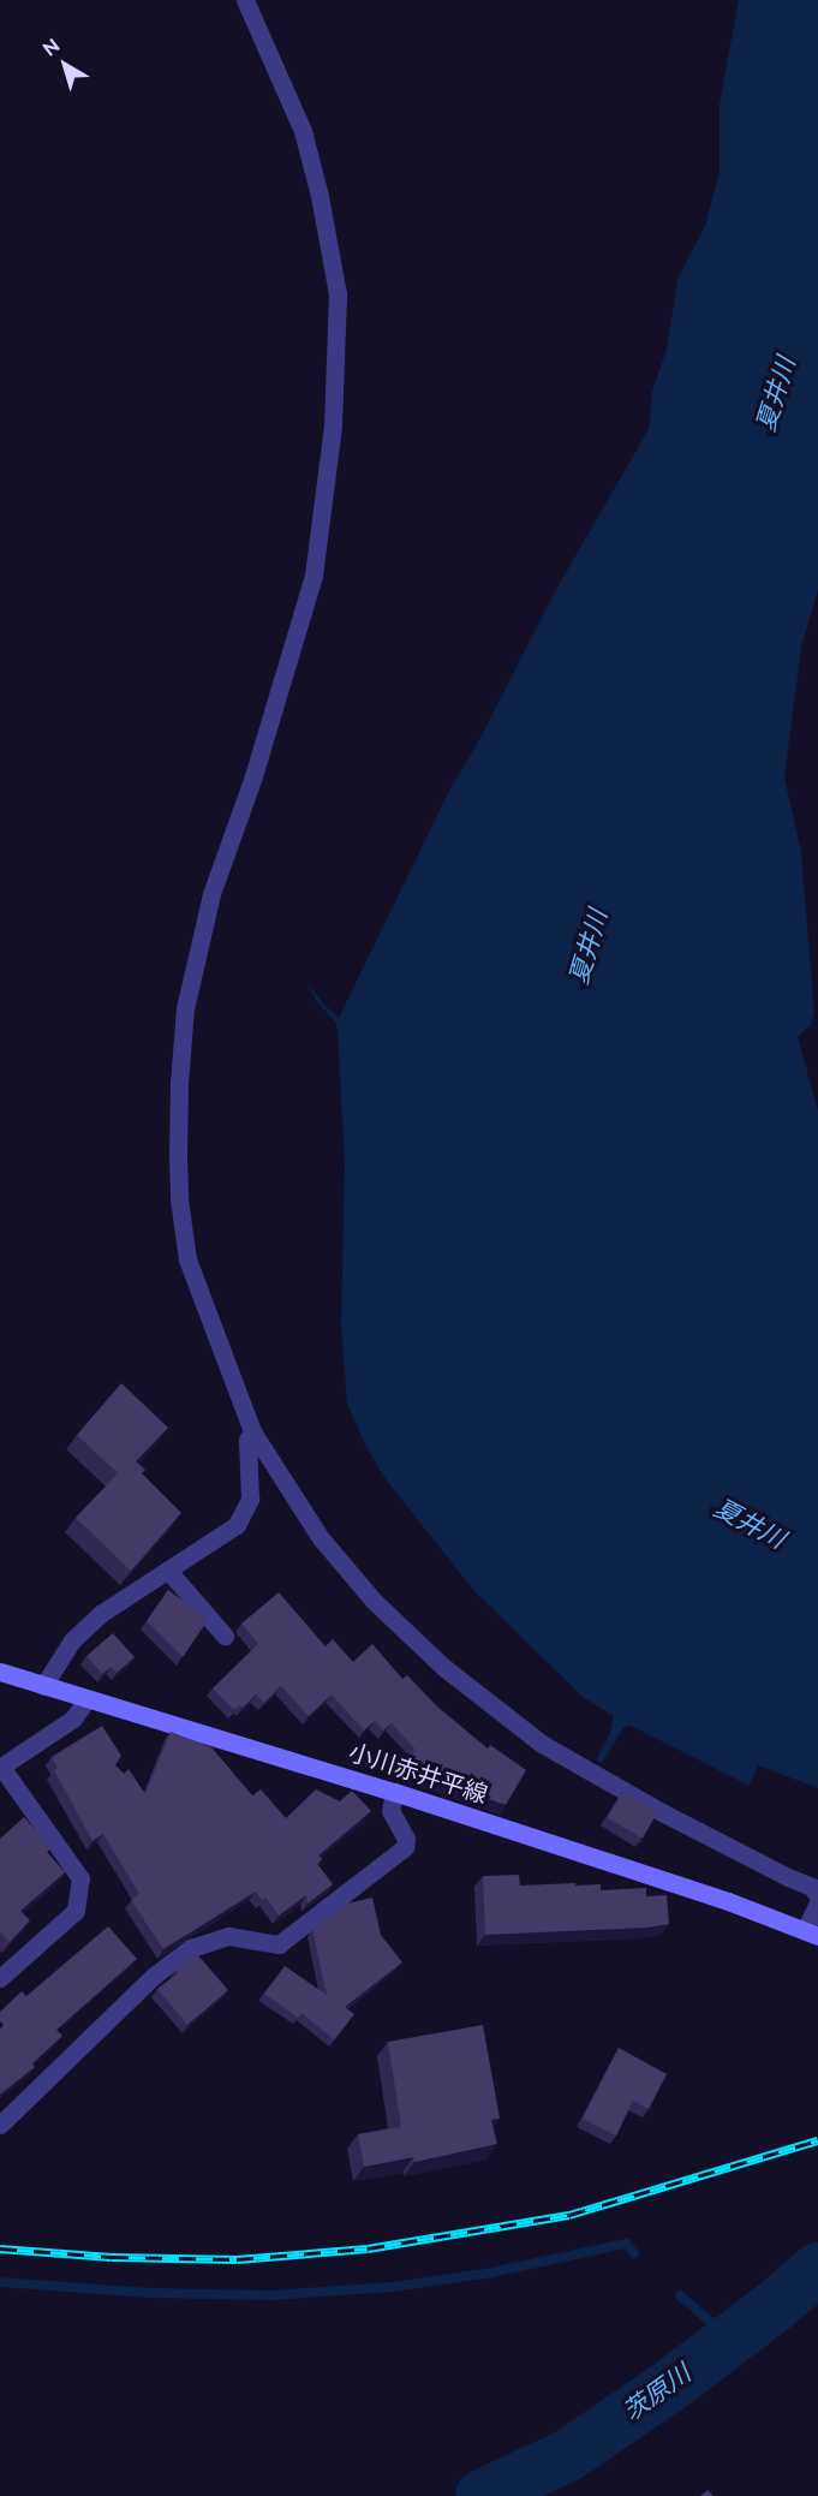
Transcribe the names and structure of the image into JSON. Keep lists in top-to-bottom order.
{
  "streets": {
    "main road": ["小川赤井平線"]
  },
  "water": ["夏井川", "茨原川"],
  "north": "top left"
}
